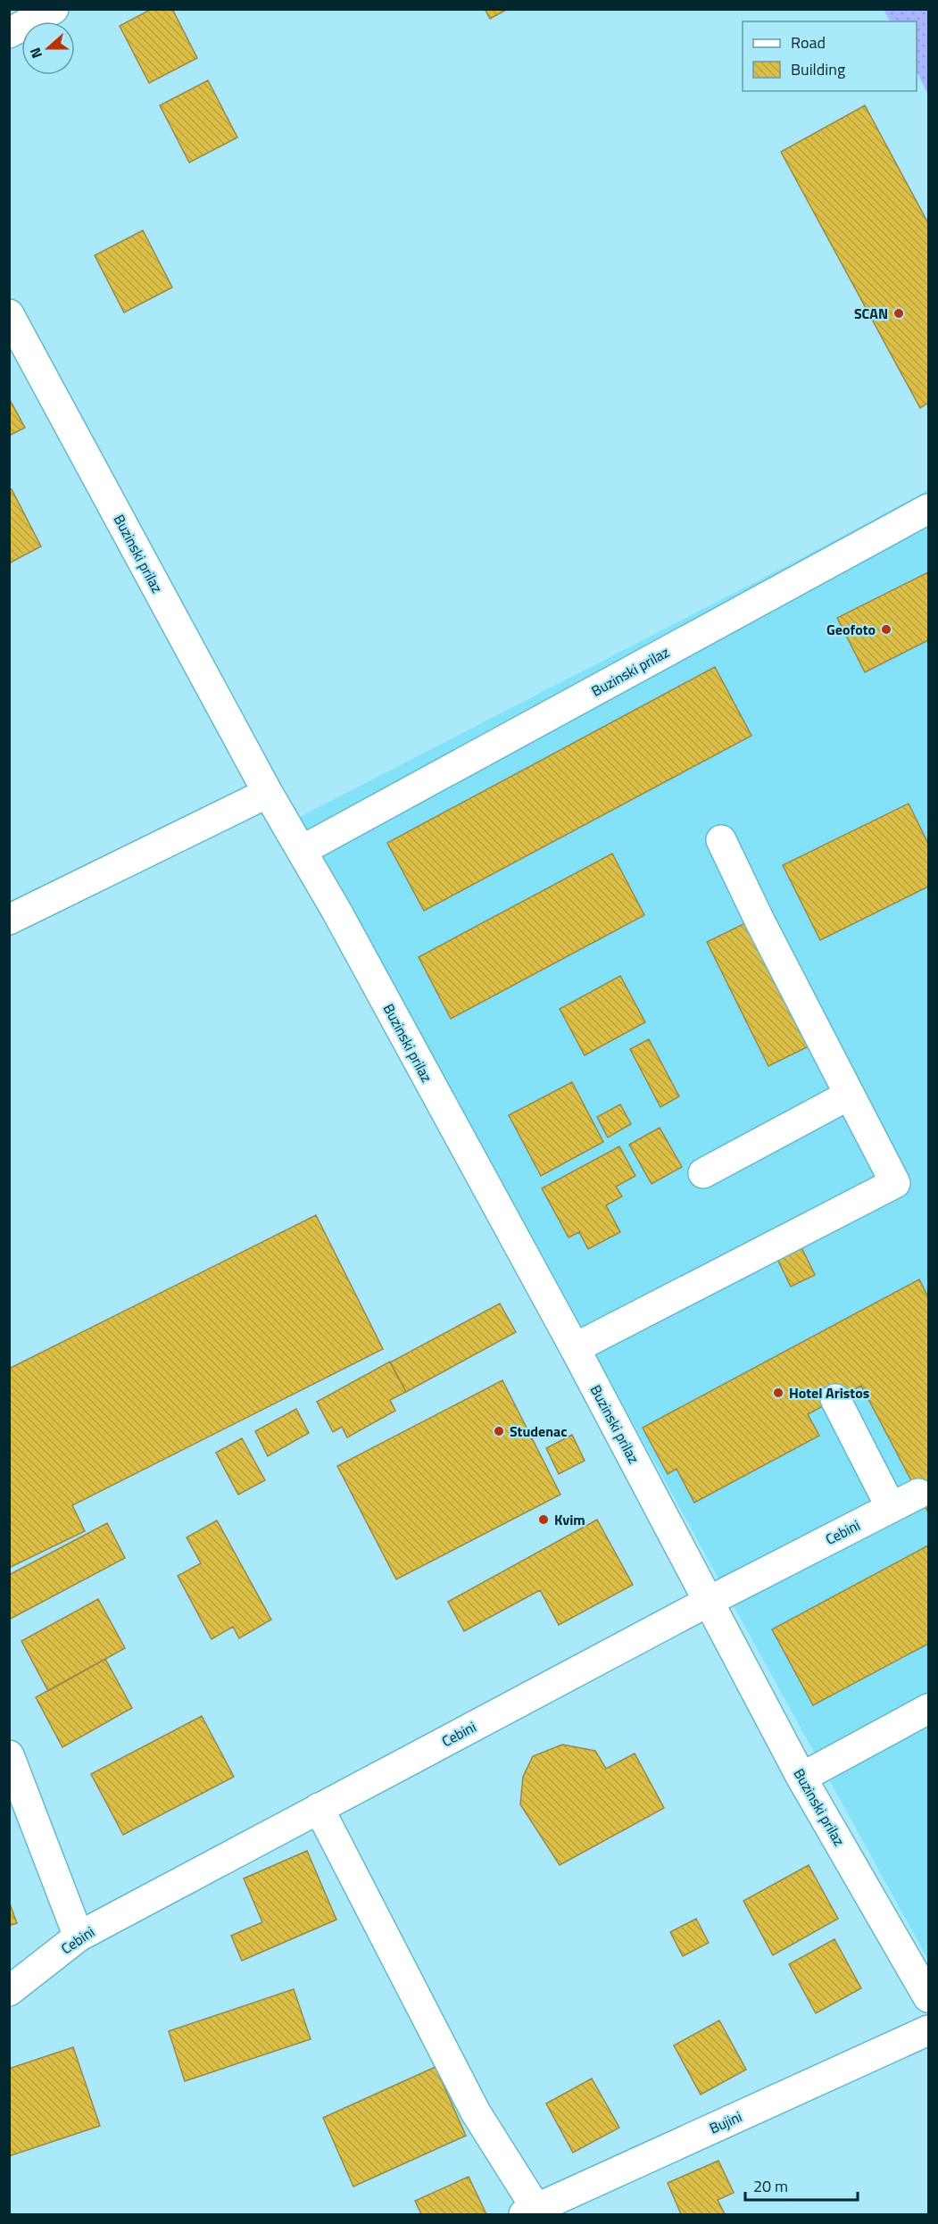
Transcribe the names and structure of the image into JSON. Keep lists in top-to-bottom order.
{
  "streets": {
    "street": ["Buzinski prilaz", "Cebini", "Bujini"]
  },
  "crossings": [
    ["Buzinski prilaz", "Cebini"]
  ],
  "places": [
    "SCAN",
    "Geofoto",
    "Hotel Aristos",
    "Studenac",
    "Kvim"
  ],
  "legend": ["Road", "Building"],
  "scale_bar": "20 m",
  "north": "left"
}
